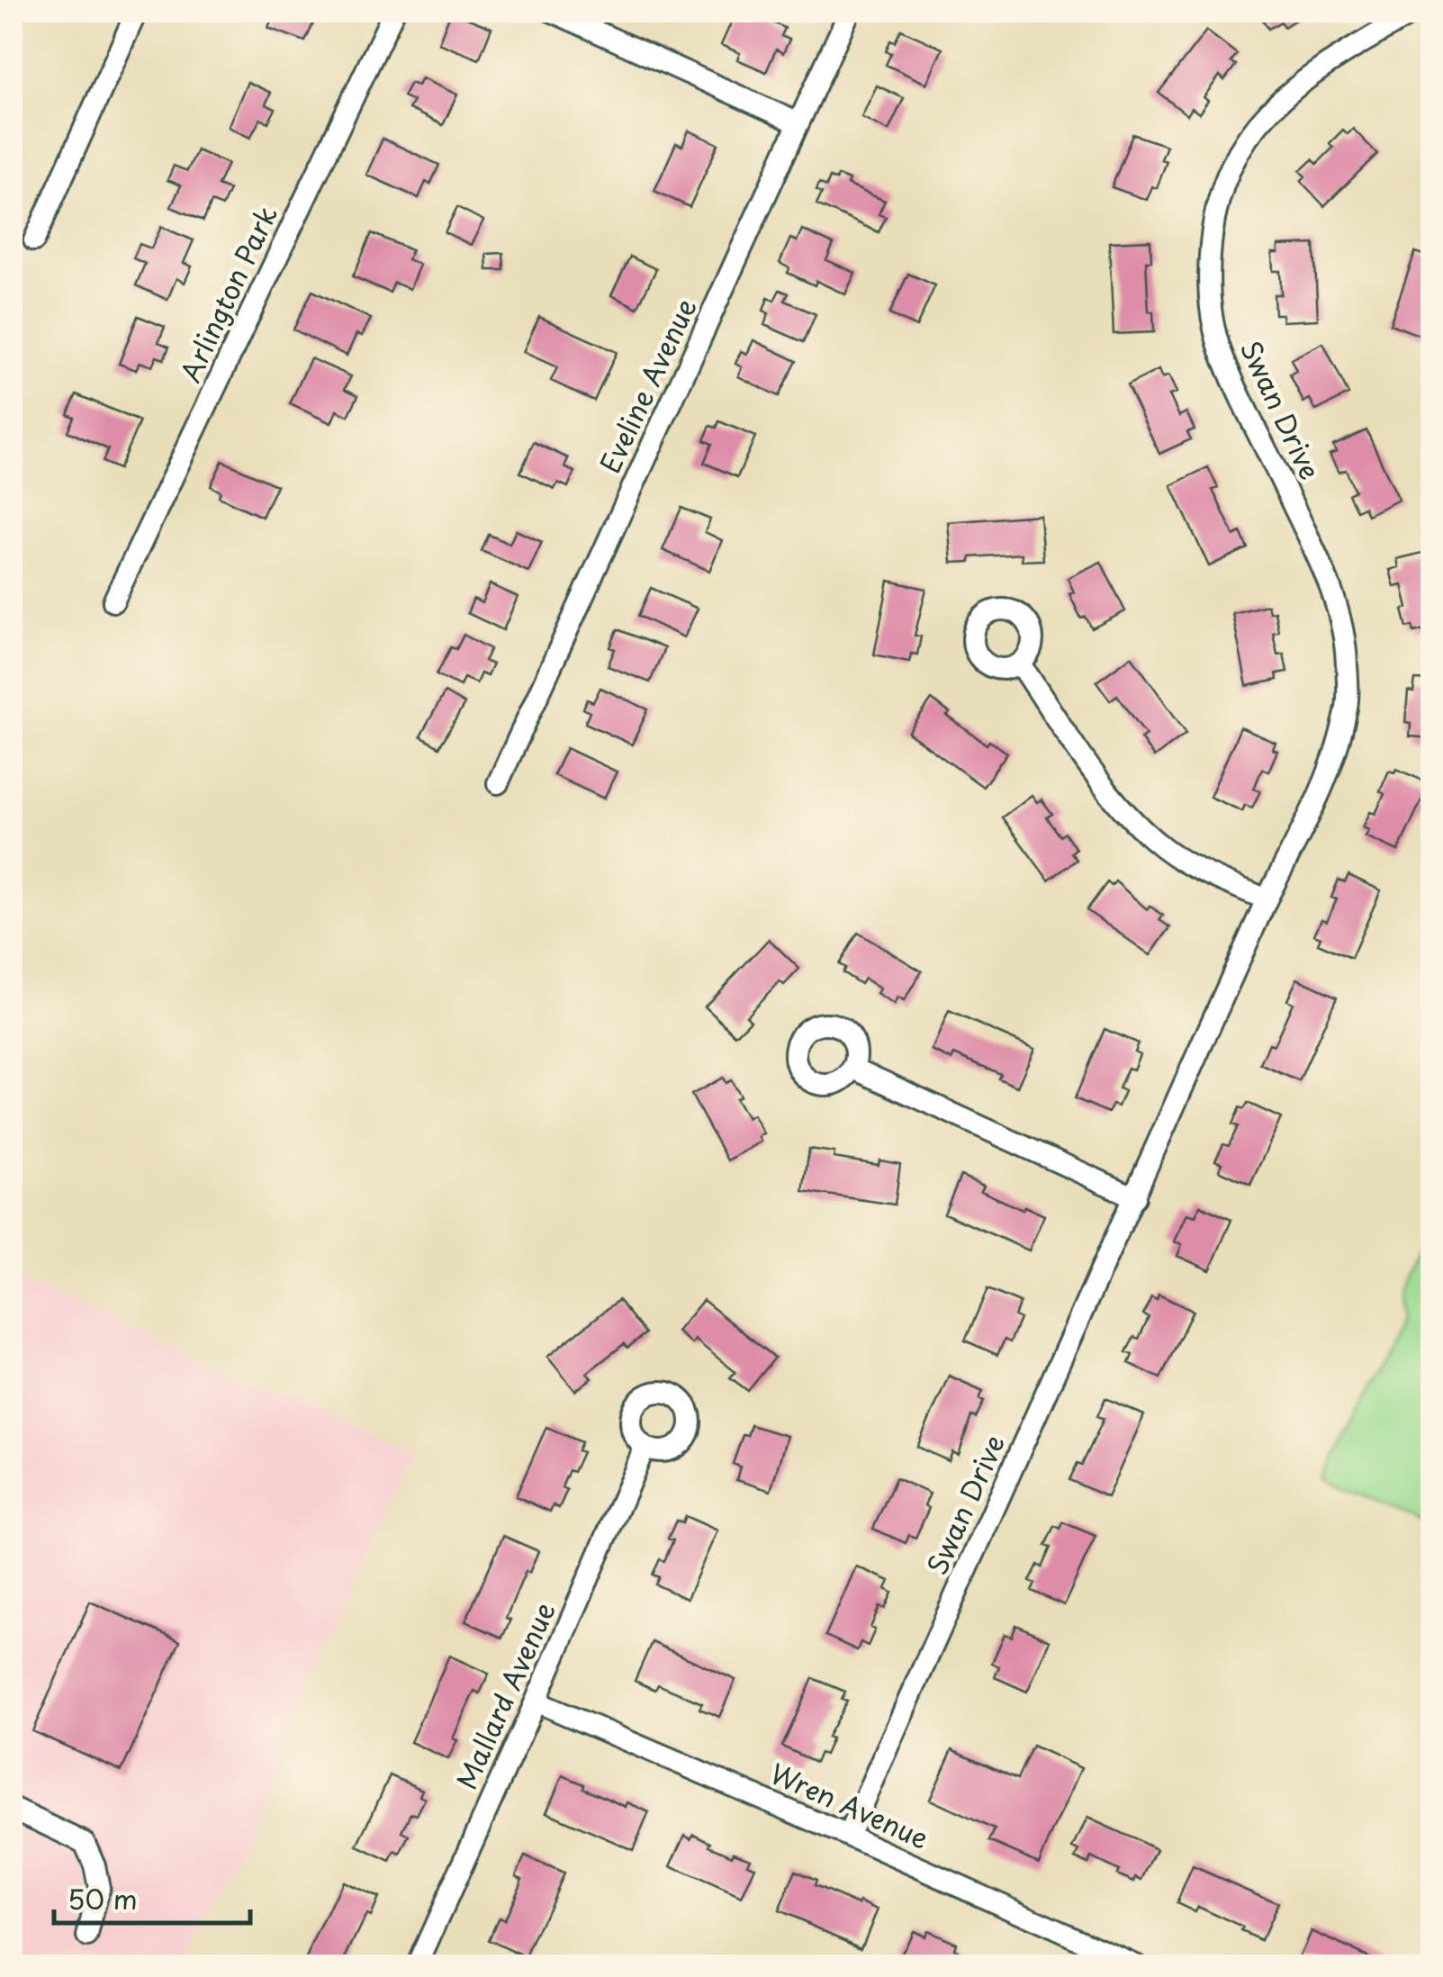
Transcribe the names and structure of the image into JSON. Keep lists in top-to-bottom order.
{
  "streets": {
    "street": [
      "Arlington Park",
      "Eveline Avenue",
      "Swan Drive",
      "Mallard Avenue",
      "Wren Avenue"
    ]
  },
  "crossings": [
    ["Swan Drive", "Wren Avenue"],
    ["Mallard Avenue", "Wren Avenue"]
  ],
  "scale_bar": "50 m"
}
